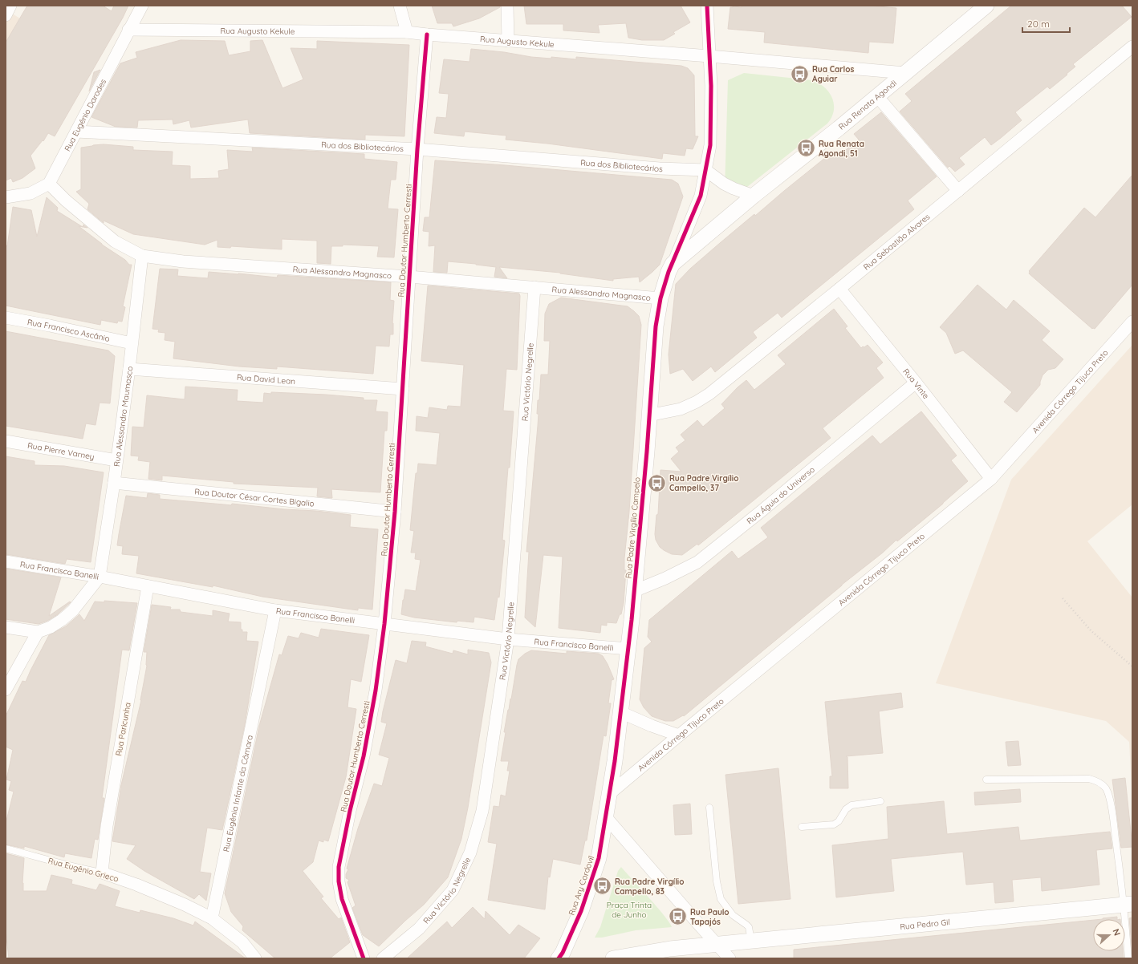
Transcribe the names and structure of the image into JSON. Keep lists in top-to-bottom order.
{
  "streets": {
    "street": [
      "Rua Augusto Kekule",
      "Rua Renata Agondi",
      "Rua Eugênio Darodes",
      "Rua dos Bibliotecários",
      "Rua Doutor Humberto Cerresti",
      "Rua Sebastião Alvares",
      "Rua Alessandro Magnasco",
      "Rua Francisco Ascânio",
      "Rua David Lean",
      "Rua Victório Negrelle",
      "Rua Vinte",
      "Avenida Córrego Tijuco Preto",
      "Rua Alessandro Maumasco",
      "Rua Pierre Varney",
      "Rua Águia do Universo",
      "Rua Doutor César Cortes Bigalio",
      "Rua Padre Virgílio Campelo",
      "Rua Francisco Banelli",
      "Rua Paricunha",
      "Rua Eugênia Infante da Câmara",
      "Rua Eugênio Grieco",
      "Rua Ary Cordovil",
      "Rua Pedro Gil"
    ]
  },
  "crossings": [
    ["Rua Augusto Kekule", "Rua Renata Agondi"],
    ["Rua Augusto Kekule", "Rua Eugênio Darodes"],
    ["Rua Augusto Kekule", "Rua Doutor Humberto Cerresti"],
    ["Rua Renata Agondi", "Rua Padre Virgílio Campelo"],
    ["Rua Eugênio Darodes", "Rua dos Bibliotecários"],
    ["Rua Eugênio Darodes", "Rua Alessandro Magnasco"],
    ["Rua dos Bibliotecários", "Rua Doutor Humberto Cerresti"],
    ["Rua Doutor Humberto Cerresti", "Rua Alessandro Magnasco"],
    ["Rua Doutor Humberto Cerresti", "Rua David Lean"],
    ["Rua Doutor Humberto Cerresti", "Rua Doutor César Cortes Bigalio"],
    ["Rua Doutor Humberto Cerresti", "Rua Francisco Banelli"],
    ["Rua Sebastião Alvares", "Rua Vinte"],
    ["Rua Sebastião Alvares", "Rua Padre Virgílio Campelo"],
    ["Rua Alessandro Magnasco", "Rua Victório Negrelle"],
    ["Rua Alessandro Magnasco", "Rua Alessandro Maumasco"],
    ["Rua Alessandro Magnasco", "Rua Padre Virgílio Campelo"],
    ["Rua Francisco Ascânio", "Rua Alessandro Maumasco"],
    ["Rua David Lean", "Rua Alessandro Maumasco"],
    ["Rua Victório Negrelle", "Rua Francisco Banelli"],
    ["Rua Vinte", "Avenida Córrego Tijuco Preto"],
    ["Rua Vinte", "Rua Águia do Universo"],
    ["Avenida Córrego Tijuco Preto", "Rua Padre Virgílio Campelo"],
    ["Avenida Córrego Tijuco Preto", "Rua Ary Cordovil"],
    ["Rua Alessandro Maumasco", "Rua Pierre Varney"],
    ["Rua Alessandro Maumasco", "Rua Doutor César Cortes Bigalio"],
    ["Rua Alessandro Maumasco", "Rua Francisco Banelli"],
    ["Rua Águia do Universo", "Rua Padre Virgílio Campelo"],
    ["Rua Padre Virgílio Campelo", "Rua Francisco Banelli"],
    ["Rua Padre Virgílio Campelo", "Rua Ary Cordovil"],
    ["Rua Francisco Banelli", "Rua Paricunha"],
    ["Rua Francisco Banelli", "Rua Eugênia Infante da Câmara"],
    ["Rua Paricunha", "Rua Eugênio Grieco"],
    ["Rua Eugênia Infante da Câmara", "Rua Eugênio Grieco"]
  ],
  "parks": ["Praça Trinta de Junho"],
  "places": {
    "bus stop": [
      "Rua Carlos Aguiar",
      "Rua Renata Agondi, 51",
      "Rua Padre Virgílio Campello, 37",
      "Rua Padre Virgílio Campello, 83",
      "Rua Paulo Tapajós"
    ]
  },
  "scale_bar": "20 m",
  "north": "right"
}
